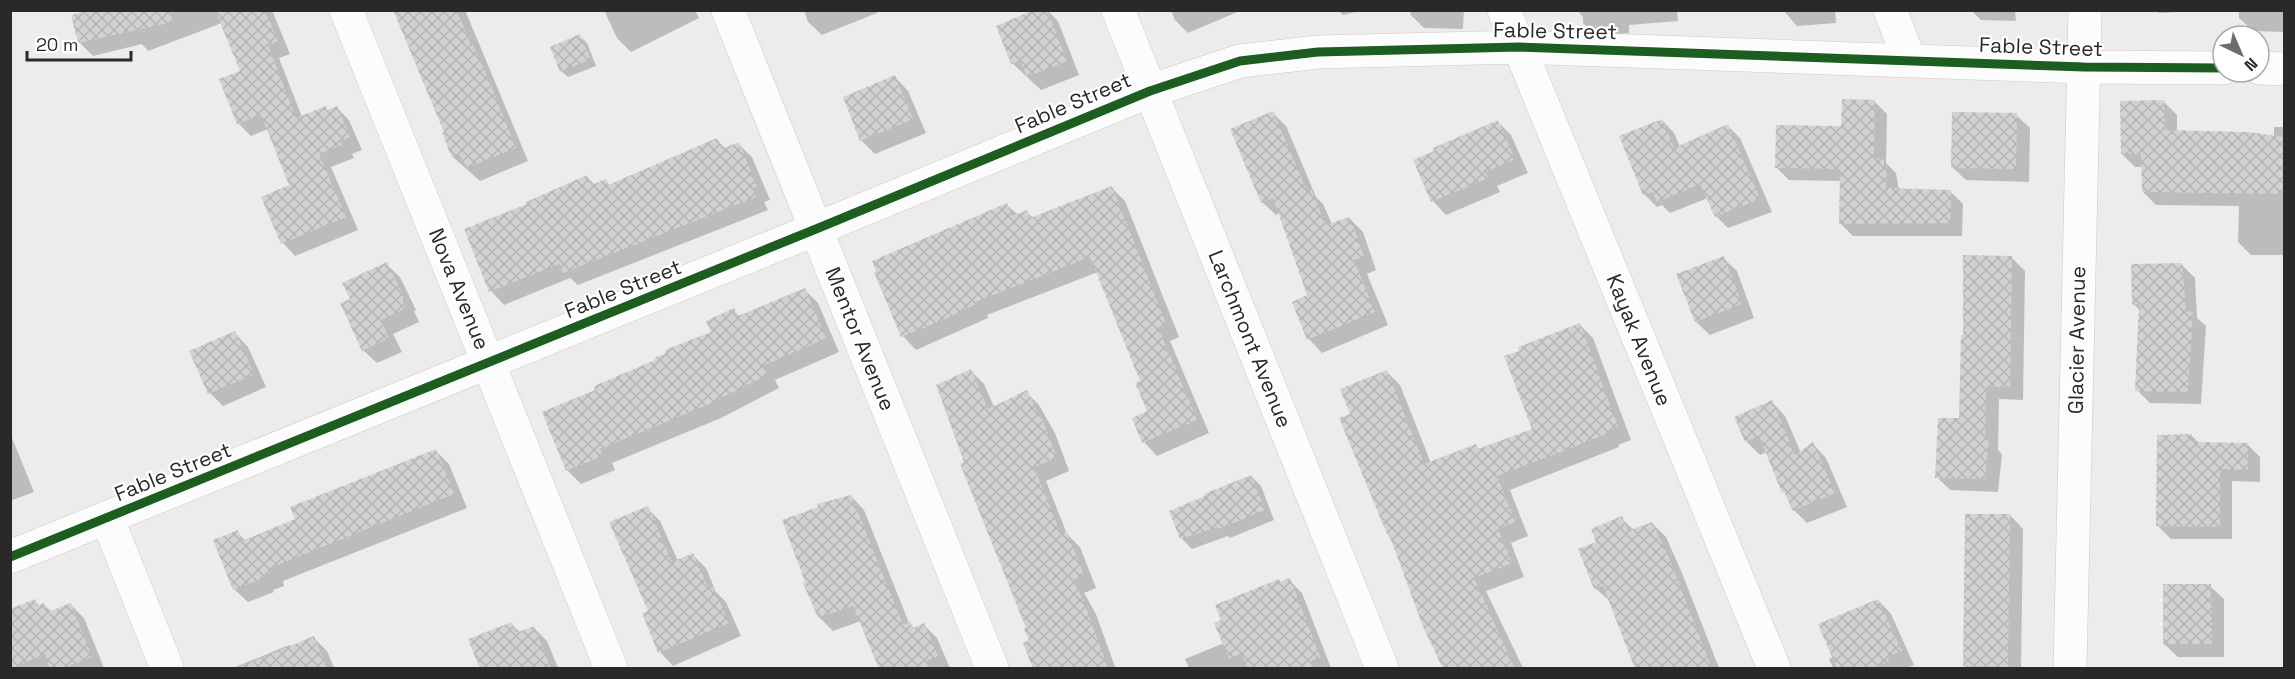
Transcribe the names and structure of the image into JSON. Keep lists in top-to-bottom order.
{
  "streets": {
    "street": [
      "Fable Street",
      "Nova Avenue",
      "Mentor Avenue",
      "Larchmont Avenue",
      "Kayak Avenue",
      "Glacier Avenue"
    ]
  },
  "crossings": [
    ["Fable Street", "Nova Avenue"],
    ["Fable Street", "Mentor Avenue"],
    ["Fable Street", "Larchmont Avenue"],
    ["Fable Street", "Kayak Avenue"],
    ["Fable Street", "Glacier Avenue"]
  ],
  "scale_bar": "20 m",
  "north": "bottom right"
}
